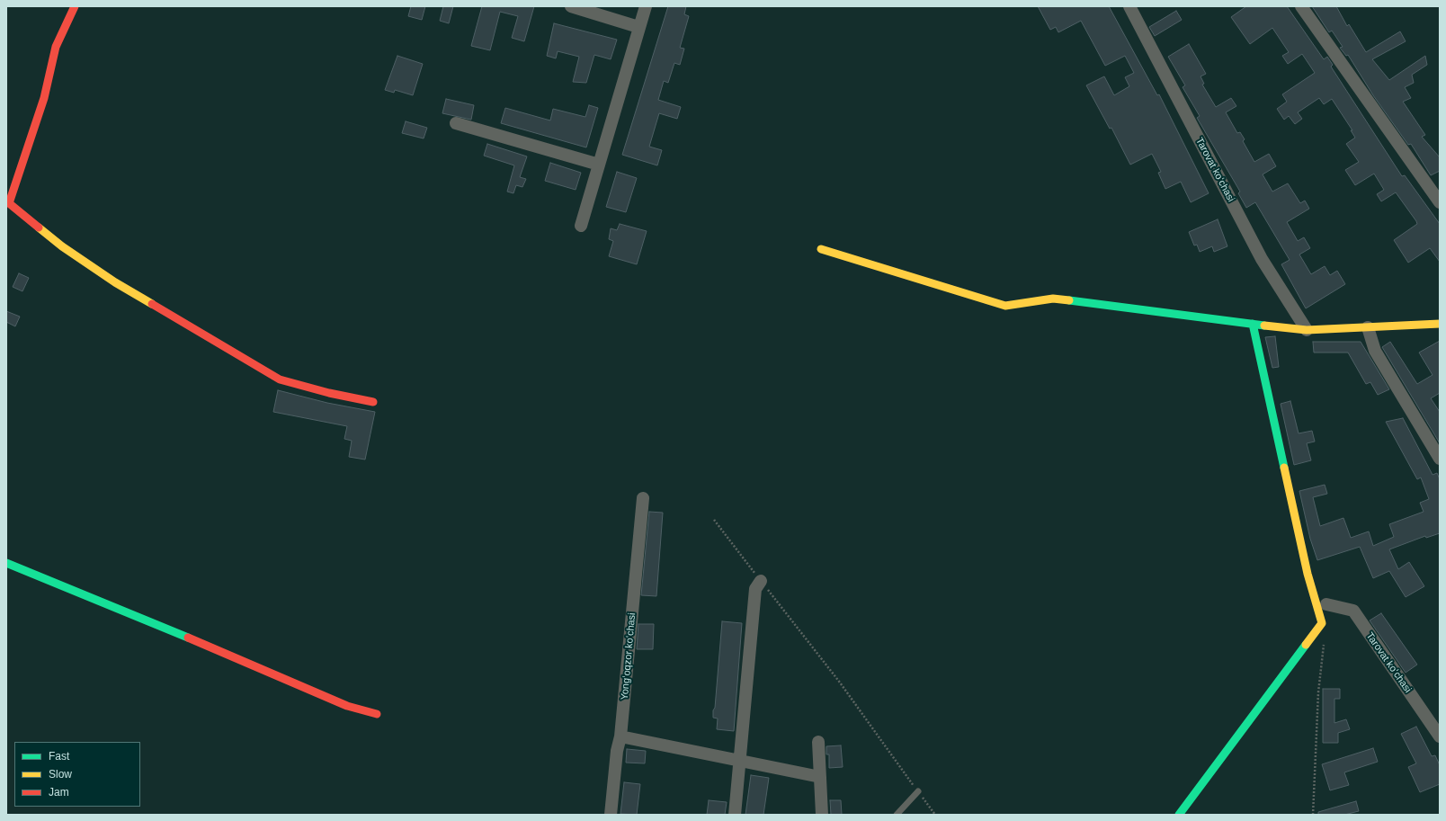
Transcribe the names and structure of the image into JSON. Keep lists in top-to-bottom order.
{
  "streets": {
    "street": ["Tarovat koʻchasi", "Yongʻoqzor koʻchasi"]
  },
  "legend": ["Fast", "Slow", "Jam"]
}
